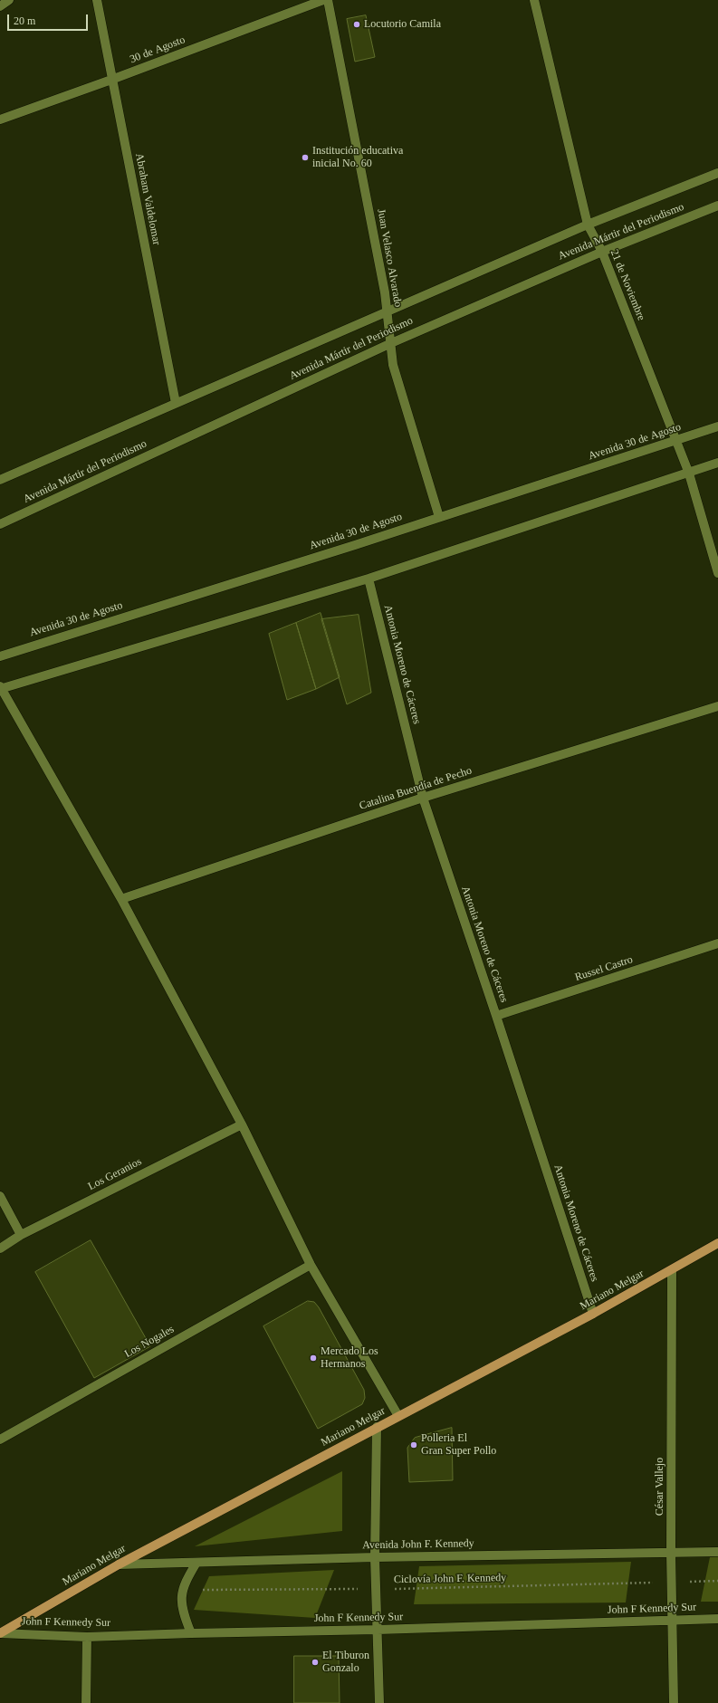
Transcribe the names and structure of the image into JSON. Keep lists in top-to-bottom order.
{
  "streets": {
    "main road": ["Mariano Melgar"],
    "street": [
      "30 de Agosto",
      "Abraham Valdelomar",
      "Avenida Mártir del Periodismo",
      "Juan Velasco Alvarado",
      "21 de Noviembre",
      "Avenida 30 de Agosto",
      "Antonia Moreno de Cáceres",
      "Catalina Buendía de Pecho",
      "Russel Castro",
      "Los Geranios",
      "Los Nogales",
      "César Vallejo",
      "Avenida John F. Kennedy",
      "John F Kennedy Sur"
    ],
    "path": ["Ciclovía John F. Kennedy"]
  },
  "crossings": [
    ["30 de Agosto", "Abraham Valdelomar"],
    ["Abraham Valdelomar", "Avenida Mártir del Periodismo"],
    ["Avenida Mártir del Periodismo", "Juan Velasco Alvarado"],
    ["Avenida Mártir del Periodismo", "21 de Noviembre"],
    ["Juan Velasco Alvarado", "Avenida 30 de Agosto"],
    ["21 de Noviembre", "Avenida 30 de Agosto"],
    ["Antonia Moreno de Cáceres", "Catalina Buendía de Pecho"],
    ["Antonia Moreno de Cáceres", "Russel Castro"],
    ["Antonia Moreno de Cáceres", "Mariano Melgar"],
    ["Mariano Melgar", "César Vallejo"],
    ["Mariano Melgar", "Avenida John F. Kennedy"],
    ["Mariano Melgar", "John F Kennedy Sur"],
    ["César Vallejo", "Avenida John F. Kennedy"],
    ["César Vallejo", "Ciclovía John F. Kennedy"],
    ["César Vallejo", "John F Kennedy Sur"]
  ],
  "places": [
    "Locutorio Camila",
    "Institución educativa inicial No. 60",
    "Mercado Los Hermanos",
    "Polleria El Gran Super Pollo",
    "El Tiburon Gonzalo"
  ],
  "scale_bar": "20 m"
}
